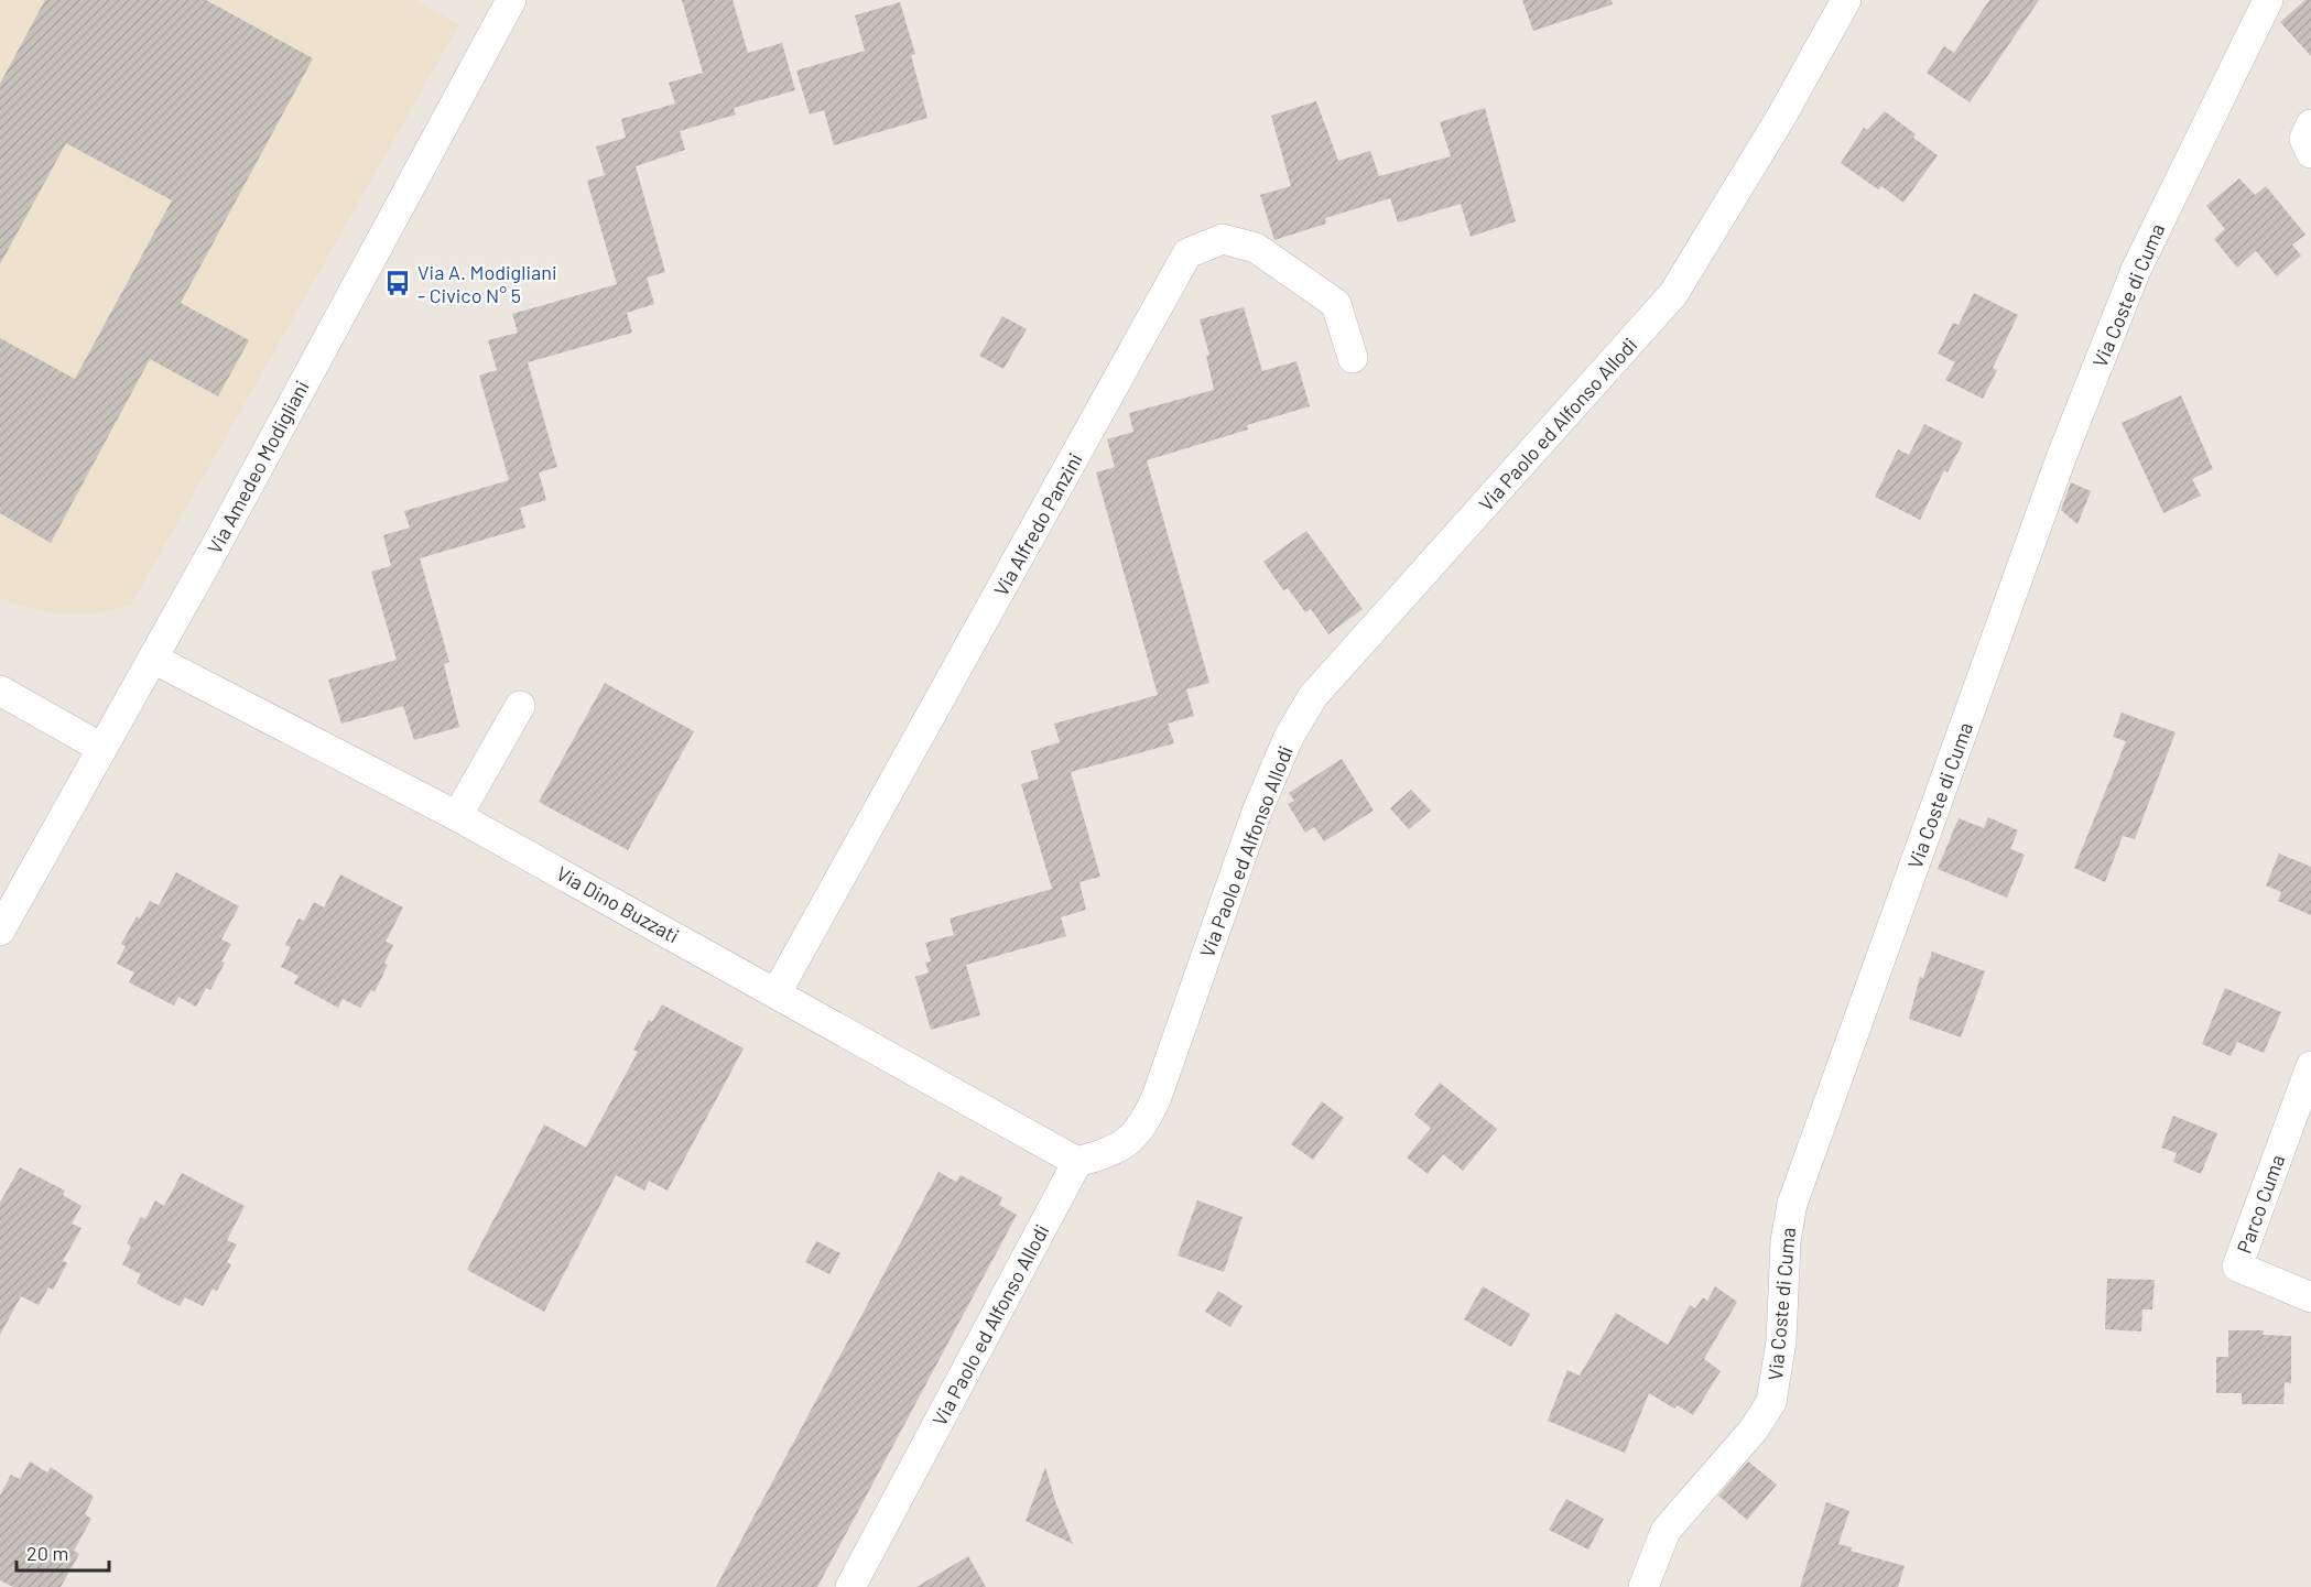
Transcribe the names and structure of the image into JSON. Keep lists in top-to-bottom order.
{
  "streets": {
    "street": [
      "Via Coste di Cuma",
      "Via Paolo ed Alfonso Allodi",
      "Via Amedeo Modigliani",
      "Via Alfredo Panzini",
      "Via Dino Buzzati",
      "Parco Cuma"
    ]
  },
  "crossings": [
    ["Via Paolo ed Alfonso Allodi", "Via Dino Buzzati"],
    ["Via Amedeo Modigliani", "Via Dino Buzzati"],
    ["Via Alfredo Panzini", "Via Dino Buzzati"]
  ],
  "places": {
    "bus stop": ["Via A. Modigliani - Civico N° 5"]
  },
  "scale_bar": "20 m"
}
